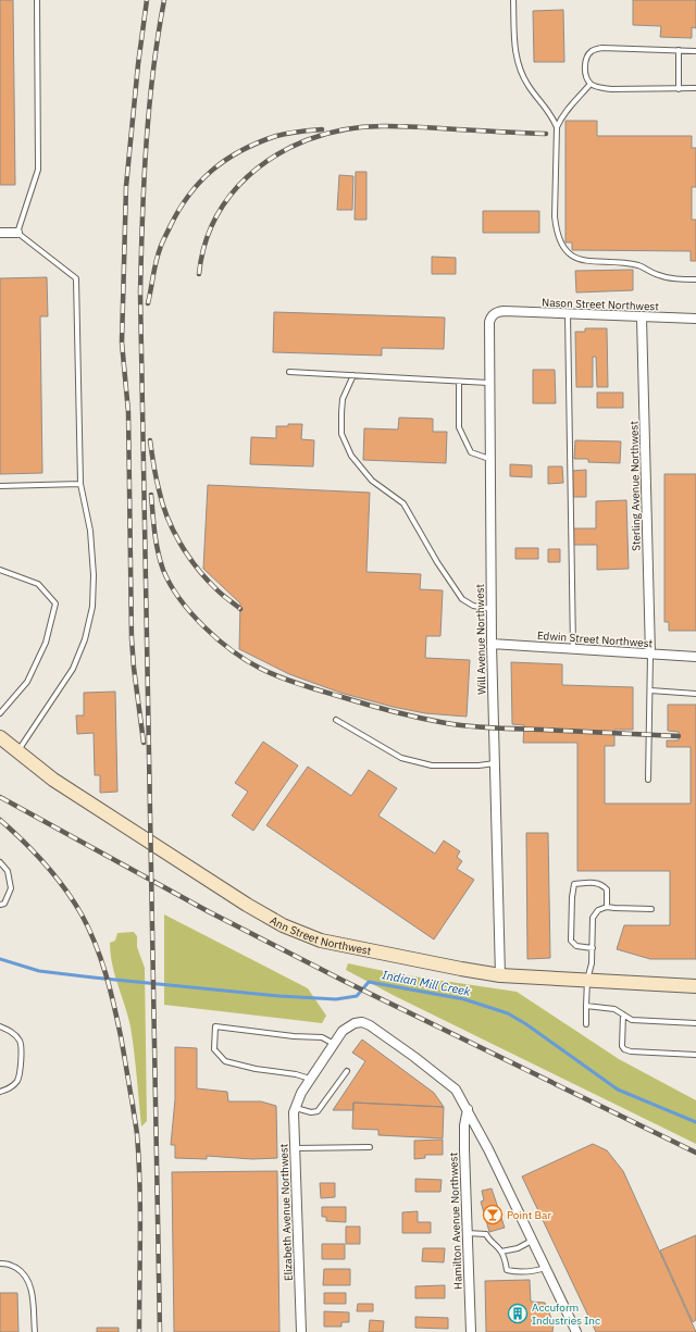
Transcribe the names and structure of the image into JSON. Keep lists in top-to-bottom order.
{
  "streets": {
    "main road": ["Ann Street Northwest"],
    "street": [
      "Nason Street Northwest",
      "Sterling Avenue Northwest",
      "Will Avenue Northwest",
      "Edwin Street Northwest",
      "Elizabeth Avenue Northwest",
      "Hamilton Avenue Northwest"
    ]
  },
  "crossings": [
    ["Nason Street Northwest", "Sterling Avenue Northwest"],
    ["Nason Street Northwest", "Will Avenue Northwest"],
    ["Sterling Avenue Northwest", "Edwin Street Northwest"],
    ["Will Avenue Northwest", "Edwin Street Northwest"],
    ["Will Avenue Northwest", "Ann Street Northwest"],
    ["Elizabeth Avenue Northwest", "Hamilton Avenue Northwest"]
  ],
  "water": ["Indian Mill Creek"],
  "places": {
    "bar": ["Point Bar"],
    "building": ["Accuform Industries Inc"]
  }
}
